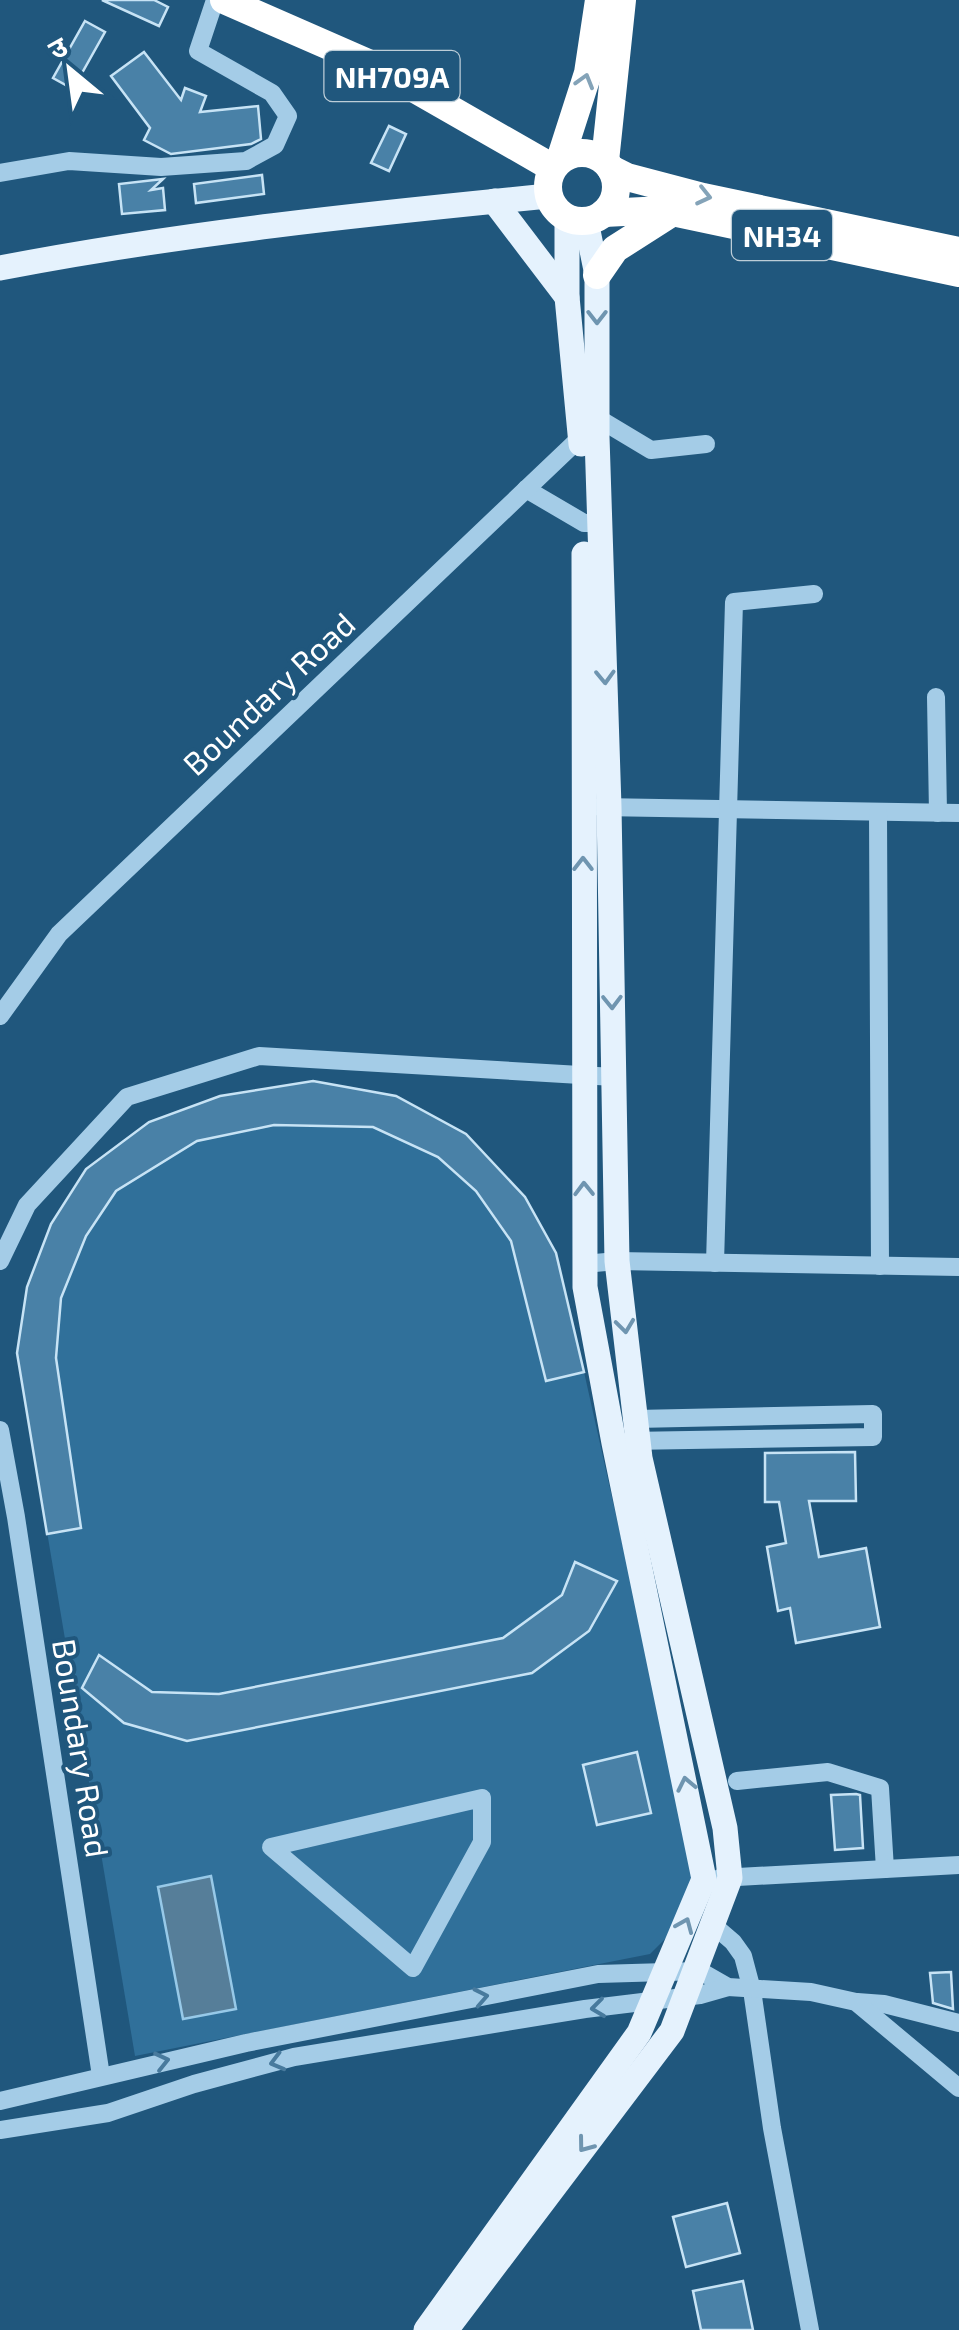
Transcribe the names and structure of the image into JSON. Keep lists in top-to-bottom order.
{
  "streets": {
    "highway": ["NH709A", "NH34"],
    "street": ["Boundary Road"]
  },
  "crossings": [
    ["NH709A", "NH34"]
  ],
  "north": "top left"
}
